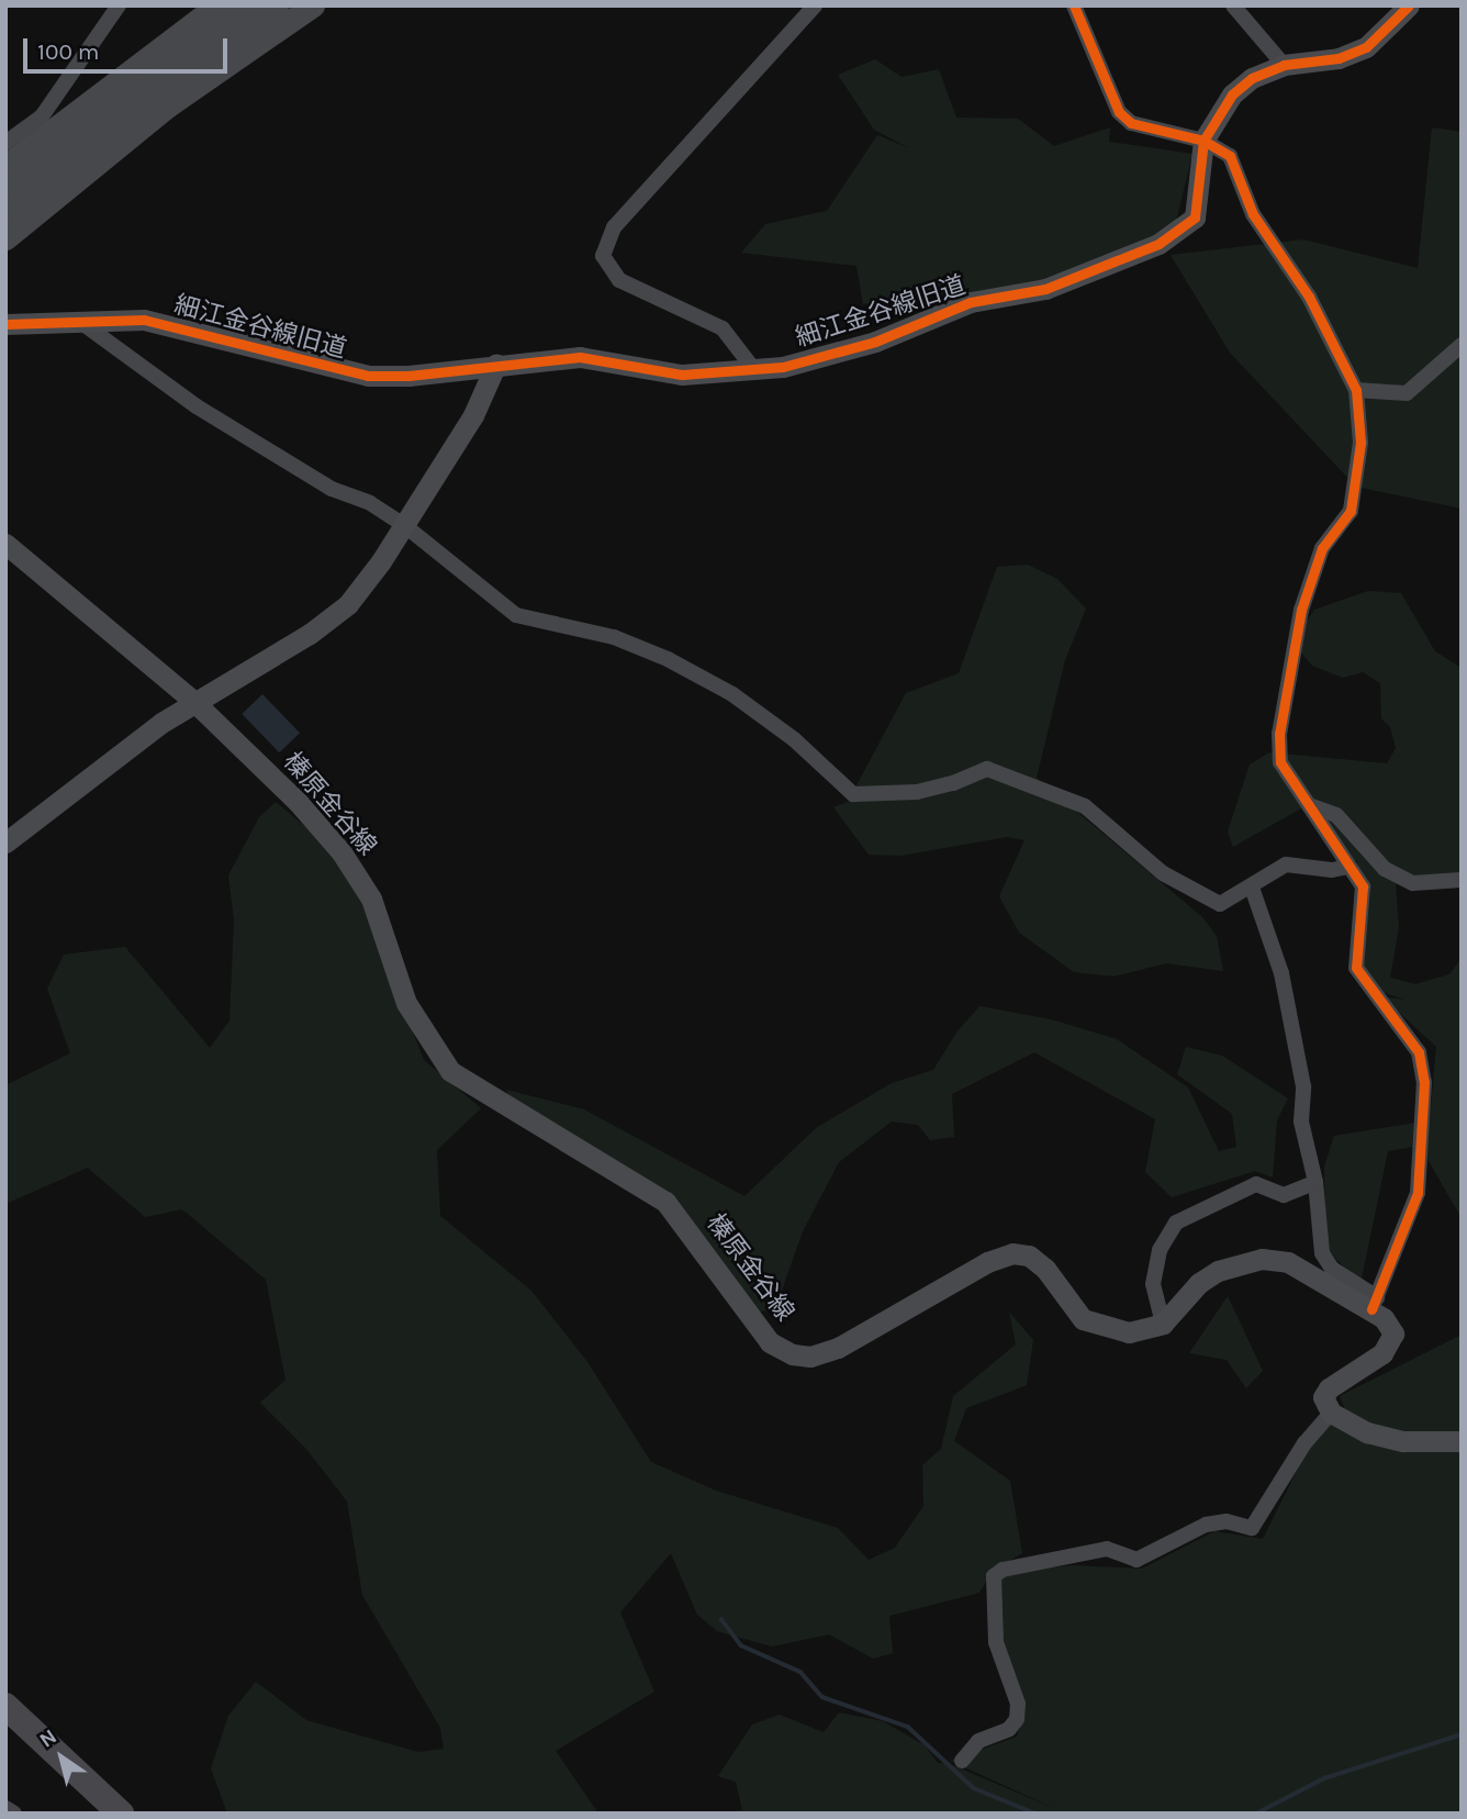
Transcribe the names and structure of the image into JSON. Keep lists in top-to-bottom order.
{
  "streets": {
    "street": ["細江金谷線旧道", "榛原金谷線"]
  },
  "scale_bar": "100 m",
  "north": "top left"
}
